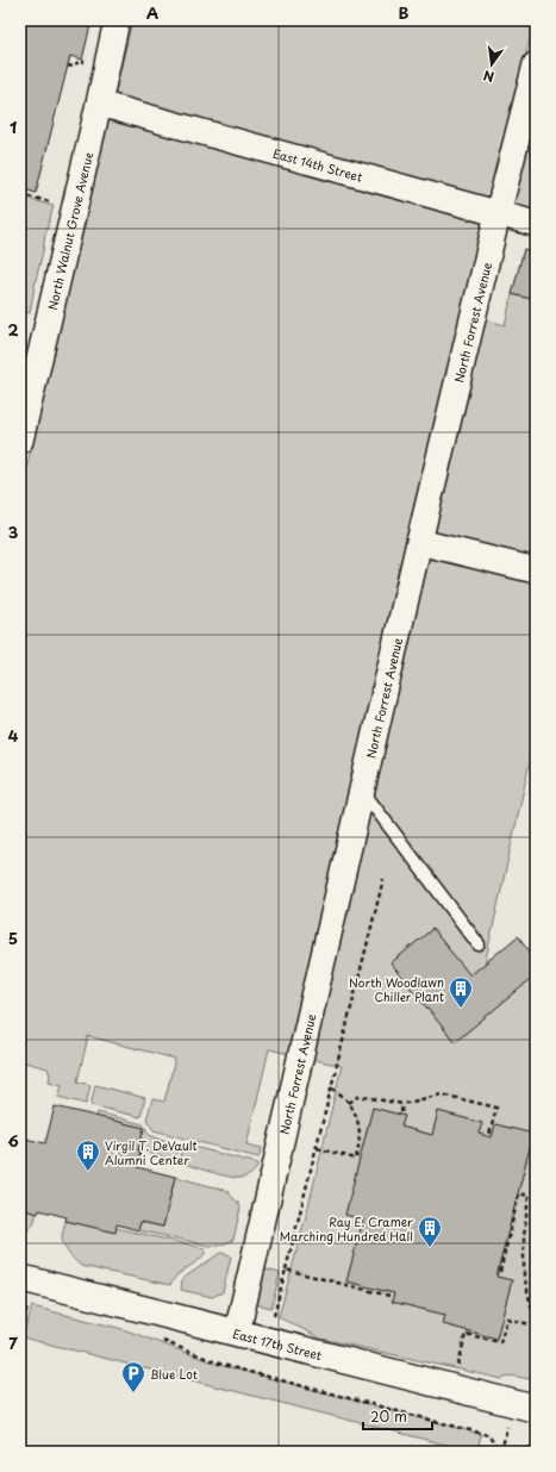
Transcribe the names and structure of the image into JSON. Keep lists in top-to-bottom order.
{
  "streets": {
    "main road": ["East 17th Street"],
    "street": ["East 14th Street", "North Walnut Grove Avenue", "North Forrest Avenue"]
  },
  "crossings": [
    ["East 14th Street", "North Walnut Grove Avenue"],
    ["East 14th Street", "North Forrest Avenue"],
    ["North Forrest Avenue", "East 17th Street"]
  ],
  "places": {
    "building": ["North Woodlawn Chiller Plant", "Virgil T. DeVault Alumni Center", "Ray E. Cramer Marching Hundred Hall"],
    "parking": ["Blue Lot"]
  },
  "scale_bar": "20 m",
  "north": "bottom",
  "grid": {
    "columns": ["A", "B"],
    "rows": [
      "1",
      "2",
      "3",
      "4",
      "5",
      "6",
      "7"
    ]
  }
}
